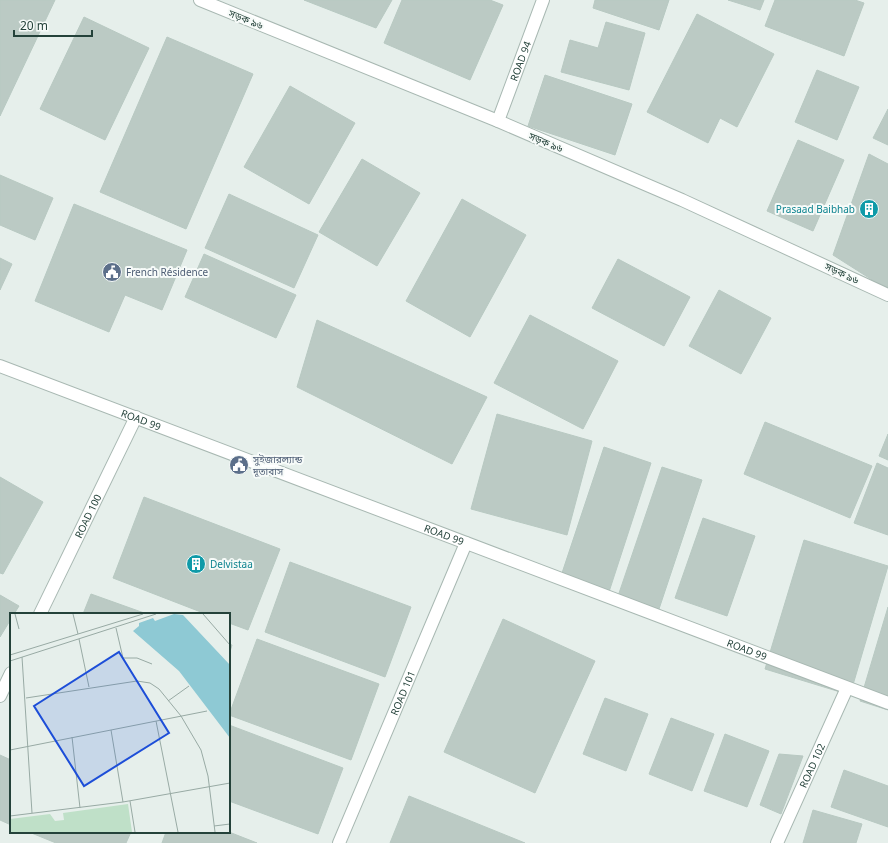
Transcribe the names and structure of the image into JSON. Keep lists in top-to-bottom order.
{
  "streets": {
    "street": [
      "সড়ক ৯৬",
      "ROAD 94",
      "ROAD 99",
      "ROAD 100",
      "ROAD 101",
      "ROAD 102"
    ]
  },
  "crossings": [
    ["সড়ক ৯৬", "ROAD 94"],
    ["ROAD 99", "ROAD 100"],
    ["ROAD 99", "ROAD 101"],
    ["ROAD 99", "ROAD 102"]
  ],
  "places": {
    "building": ["Prasaad Baibhab", "Delvistaa"],
    "public building": ["French Résidence", "সুইজারল্যান্ড দূতাবাস"]
  },
  "scale_bar": "20 m"
}
